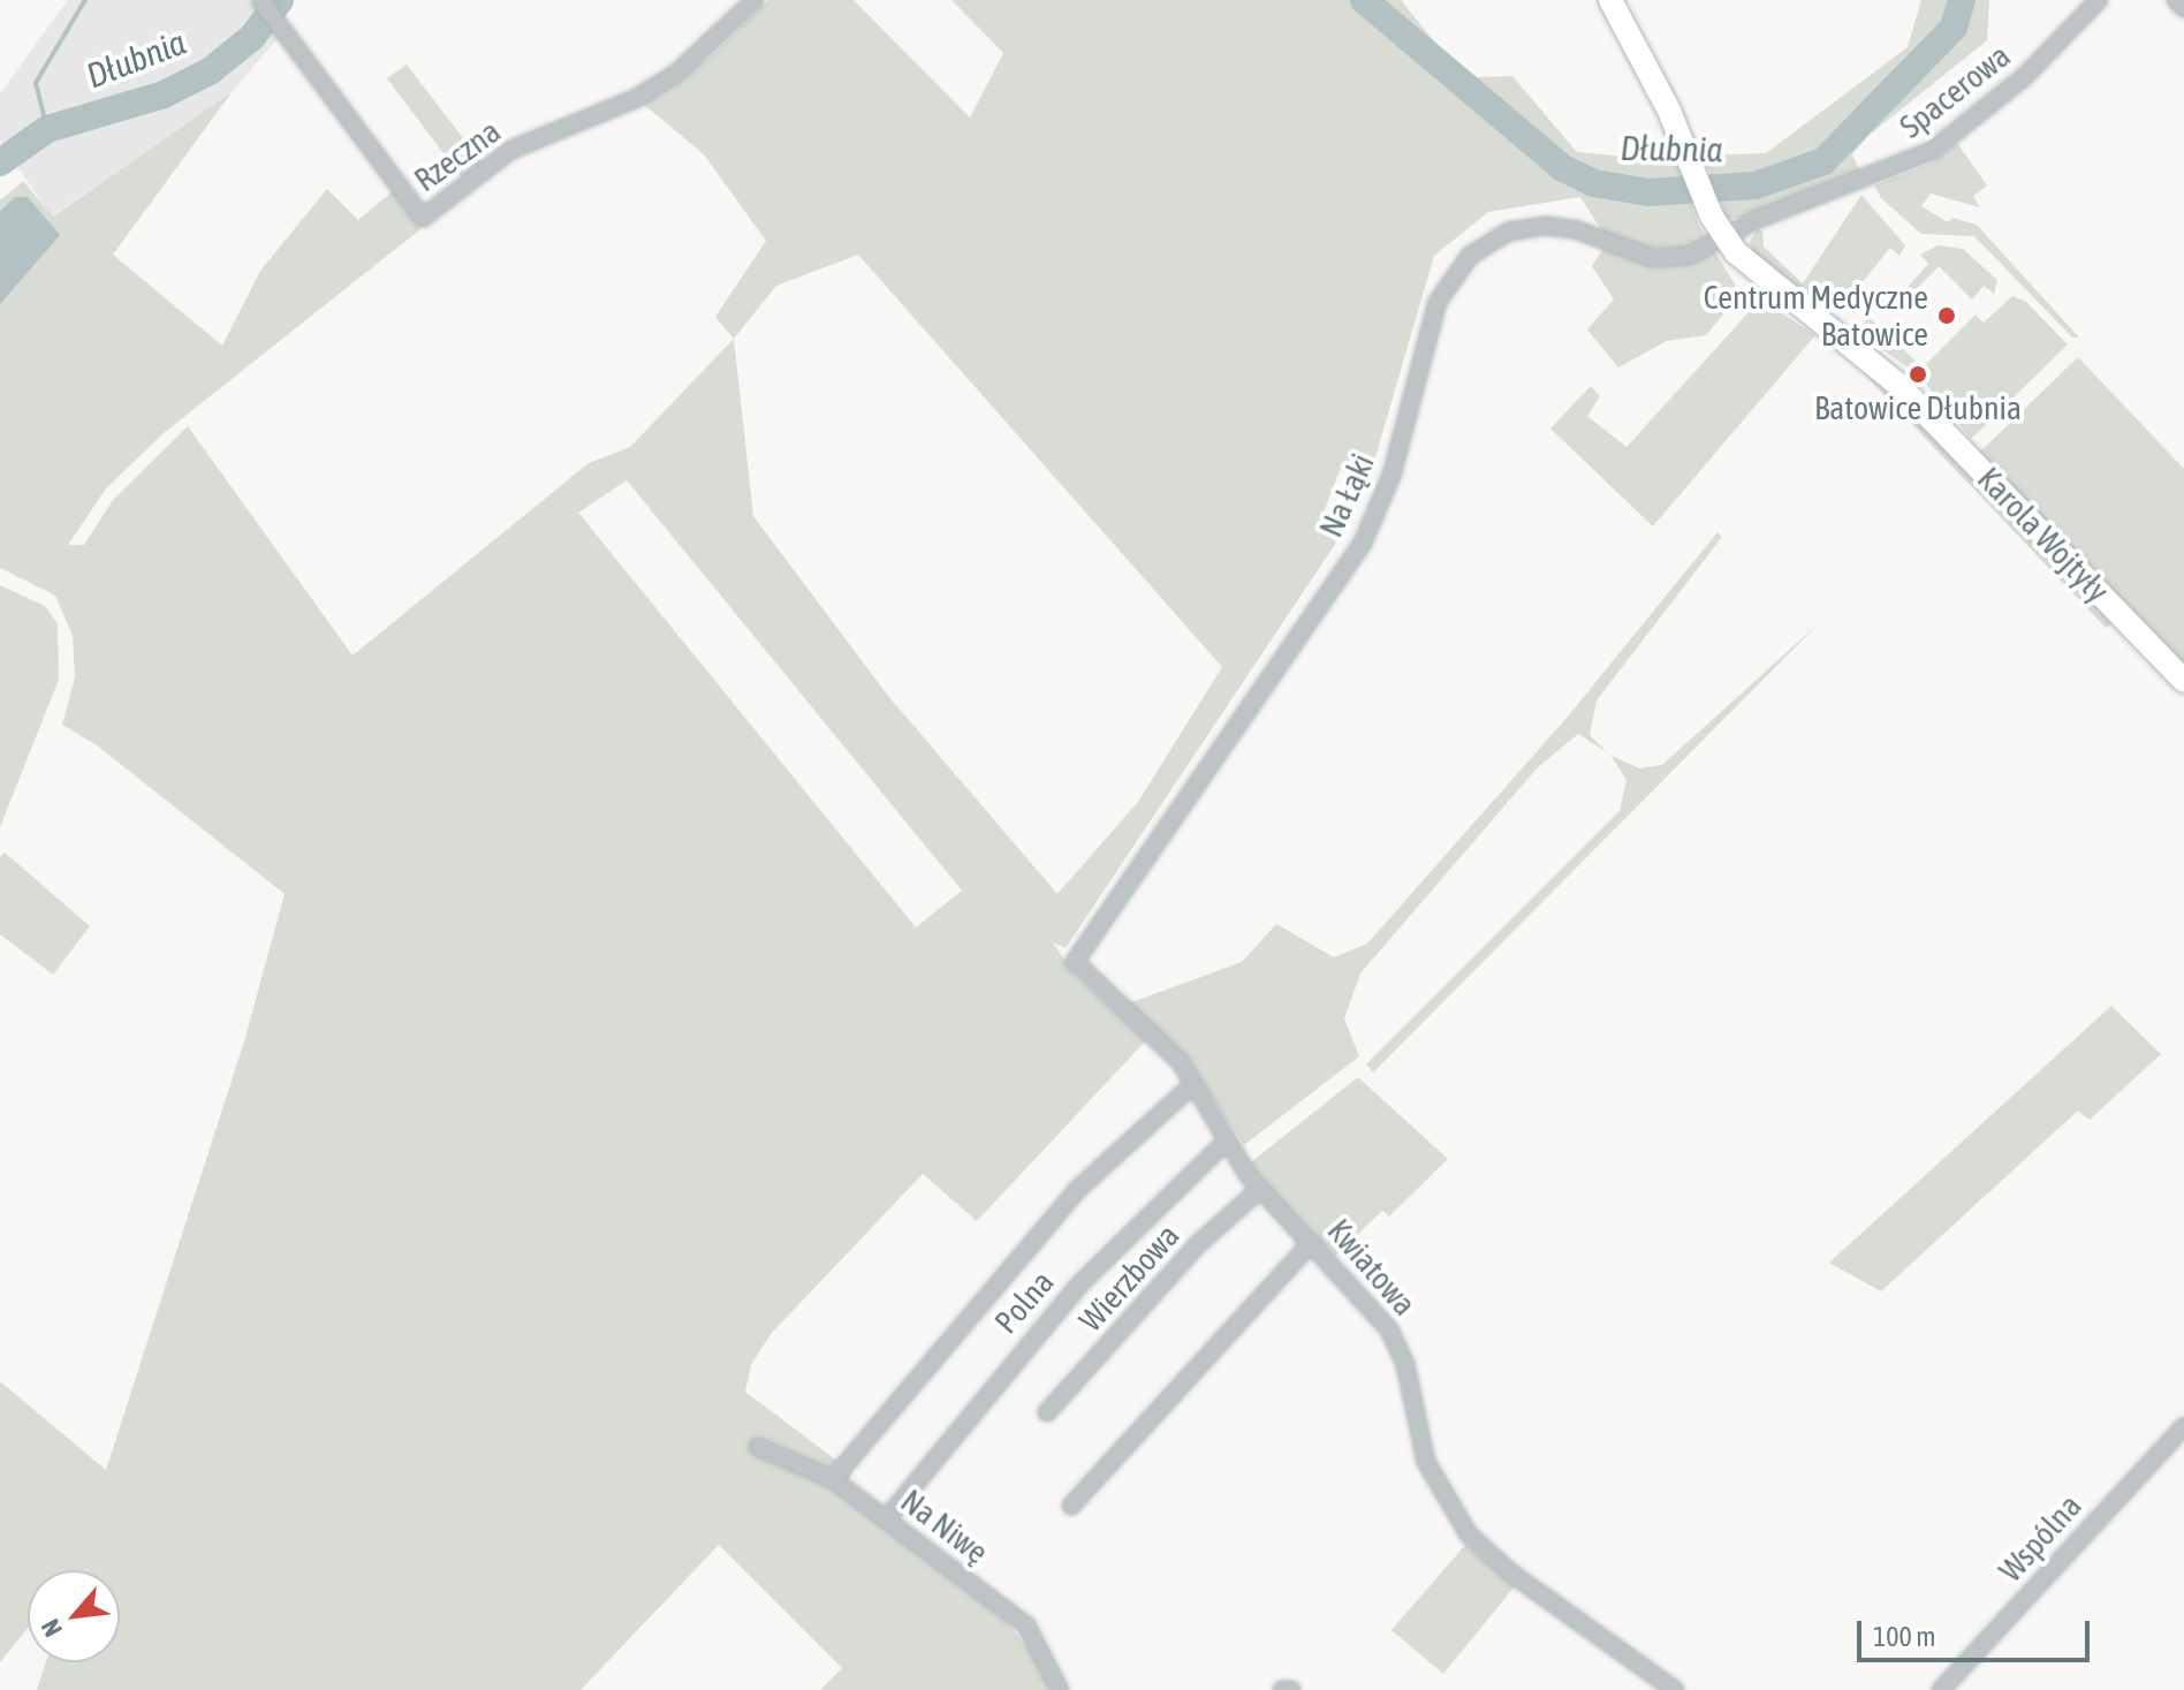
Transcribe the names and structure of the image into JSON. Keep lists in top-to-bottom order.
{
  "streets": {
    "street": [
      "Spacerowa",
      "Rzeczna",
      "Na Łąki",
      "Karola Wojtyły",
      "Kwiatowa",
      "Wierzbowa",
      "Polna",
      "Na Niwę",
      "Wspólna"
    ]
  },
  "crossings": [
    ["Spacerowa", "Na Łąki"],
    ["Spacerowa", "Karola Wojtyły"],
    ["Na Łąki", "Karola Wojtyły"],
    ["Na Łąki", "Kwiatowa"],
    ["Kwiatowa", "Wierzbowa"],
    ["Kwiatowa", "Polna"],
    ["Polna", "Na Niwę"]
  ],
  "water": ["Dłubnia"],
  "places": ["Centrum Medyczne Batowice", "Batowice Dłubnia"],
  "scale_bar": "100 m",
  "north": "bottom left"
}
